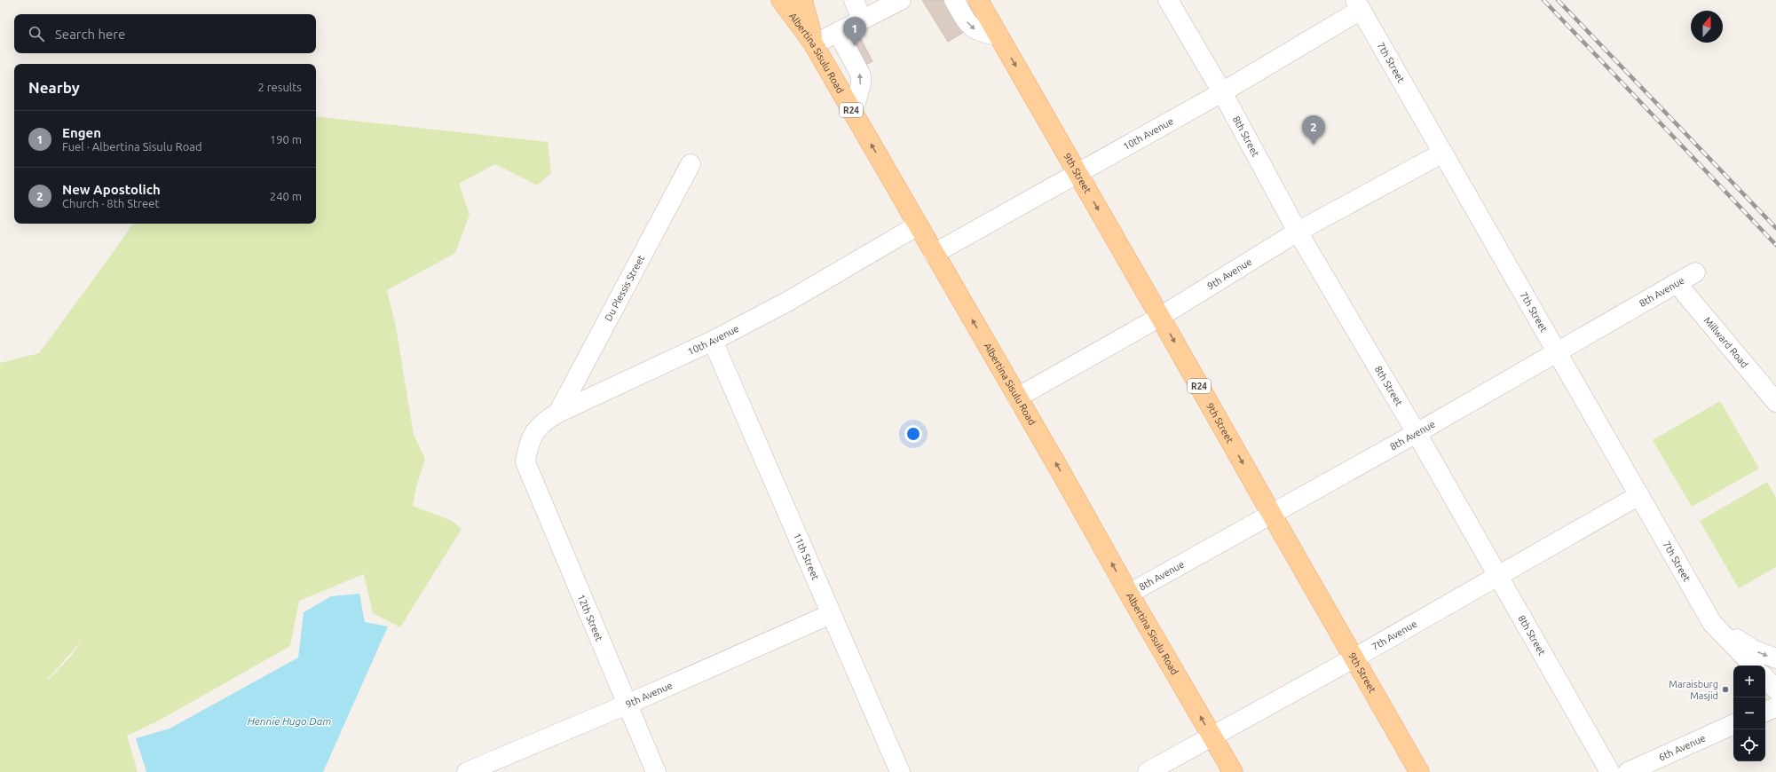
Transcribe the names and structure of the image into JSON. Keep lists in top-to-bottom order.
{
  "streets": {
    "main road": ["Albertina Sisulu Road", "R24", "9th Street"],
    "street": [
      "7th Street",
      "10th Avenue",
      "8th Street",
      "9th Avenue",
      "Du Plessis Street",
      "8th Avenue",
      "Millward Road",
      "11th Street",
      "12th Street",
      "7th Avenue",
      "6th Avenue"
    ]
  },
  "crossings": [
    ["Albertina Sisulu Road", "10th Avenue"],
    ["Albertina Sisulu Road", "9th Avenue"],
    ["Albertina Sisulu Road", "8th Avenue"],
    ["Albertina Sisulu Road", "7th Avenue"],
    ["7th Street", "10th Avenue"],
    ["7th Street", "9th Avenue"],
    ["7th Street", "8th Avenue"],
    ["7th Street", "7th Avenue"],
    ["10th Avenue", "8th Street"],
    ["10th Avenue", "9th Street"],
    ["10th Avenue", "Du Plessis Street"],
    ["10th Avenue", "11th Street"],
    ["10th Avenue", "12th Street"],
    ["8th Street", "9th Avenue"],
    ["8th Street", "8th Avenue"],
    ["8th Street", "7th Avenue"],
    ["9th Street", "9th Avenue"],
    ["9th Street", "8th Avenue"],
    ["9th Street", "7th Avenue"],
    ["9th Avenue", "11th Street"],
    ["9th Avenue", "12th Street"],
    ["8th Avenue", "Millward Road"]
  ],
  "one_way": ["Albertina Sisulu Road", "9th Street"],
  "water": ["Hennie Hugo Dam"],
  "places": ["Maraisburg Masjid"],
  "north": "top",
  "page": {
    "search": "Search here",
    "pins": ["1", "2"],
    "heading": ["Nearby", "2 results"],
    "list": [
      {
        "mark": "1",
        "name": "Engen",
        "note": "Fuel · Albertina Sisulu Road",
        "value": "190 m"
      },
      {
        "mark": "2",
        "name": "New Apostolich",
        "note": "Church · 8th Street",
        "value": "240 m"
      }
    ],
    "map_buttons": ["+", "−"]
  }
}
